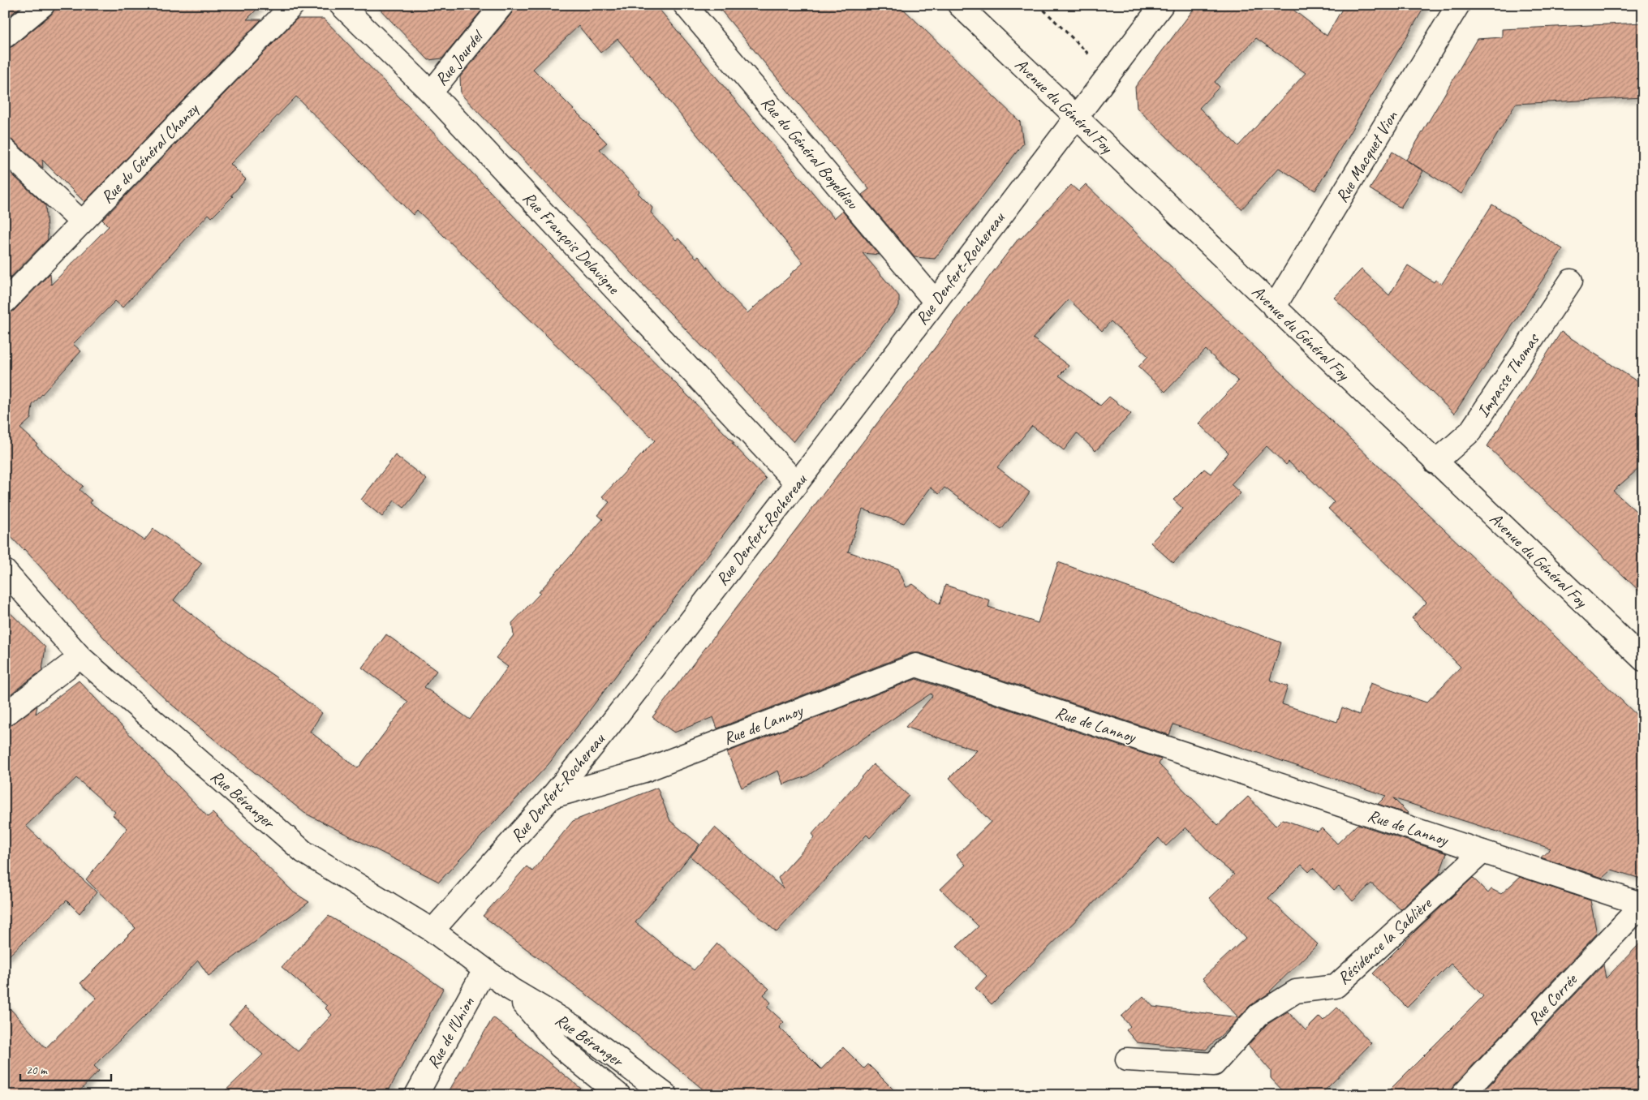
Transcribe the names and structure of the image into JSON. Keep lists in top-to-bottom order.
{
  "streets": {
    "street": [
      "Rue Jourdel",
      "Avenue du Général Foy",
      "Rue du Général Boyeldieu",
      "Rue du Général Chanzy",
      "Rue Macquet Vion",
      "Rue François Delavigne",
      "Rue Denfert-Rochereau",
      "Impasse Thomas",
      "Rue de Lannoy",
      "Rue Béranger",
      "Résidence la Sablière",
      "Rue Corrée",
      "Rue de l'Union"
    ]
  },
  "crossings": [
    ["Rue Jourdel", "Rue François Delavigne"],
    ["Avenue du Général Foy", "Rue Macquet Vion"],
    ["Avenue du Général Foy", "Rue Denfert-Rochereau"],
    ["Avenue du Général Foy", "Impasse Thomas"],
    ["Rue du Général Boyeldieu", "Rue Denfert-Rochereau"],
    ["Rue François Delavigne", "Rue Denfert-Rochereau"],
    ["Rue Denfert-Rochereau", "Rue de Lannoy"],
    ["Rue Denfert-Rochereau", "Rue Béranger"],
    ["Rue de Lannoy", "Résidence la Sablière"],
    ["Rue de Lannoy", "Rue Corrée"],
    ["Rue Béranger", "Rue de l'Union"]
  ],
  "scale_bar": "20 m"
}
